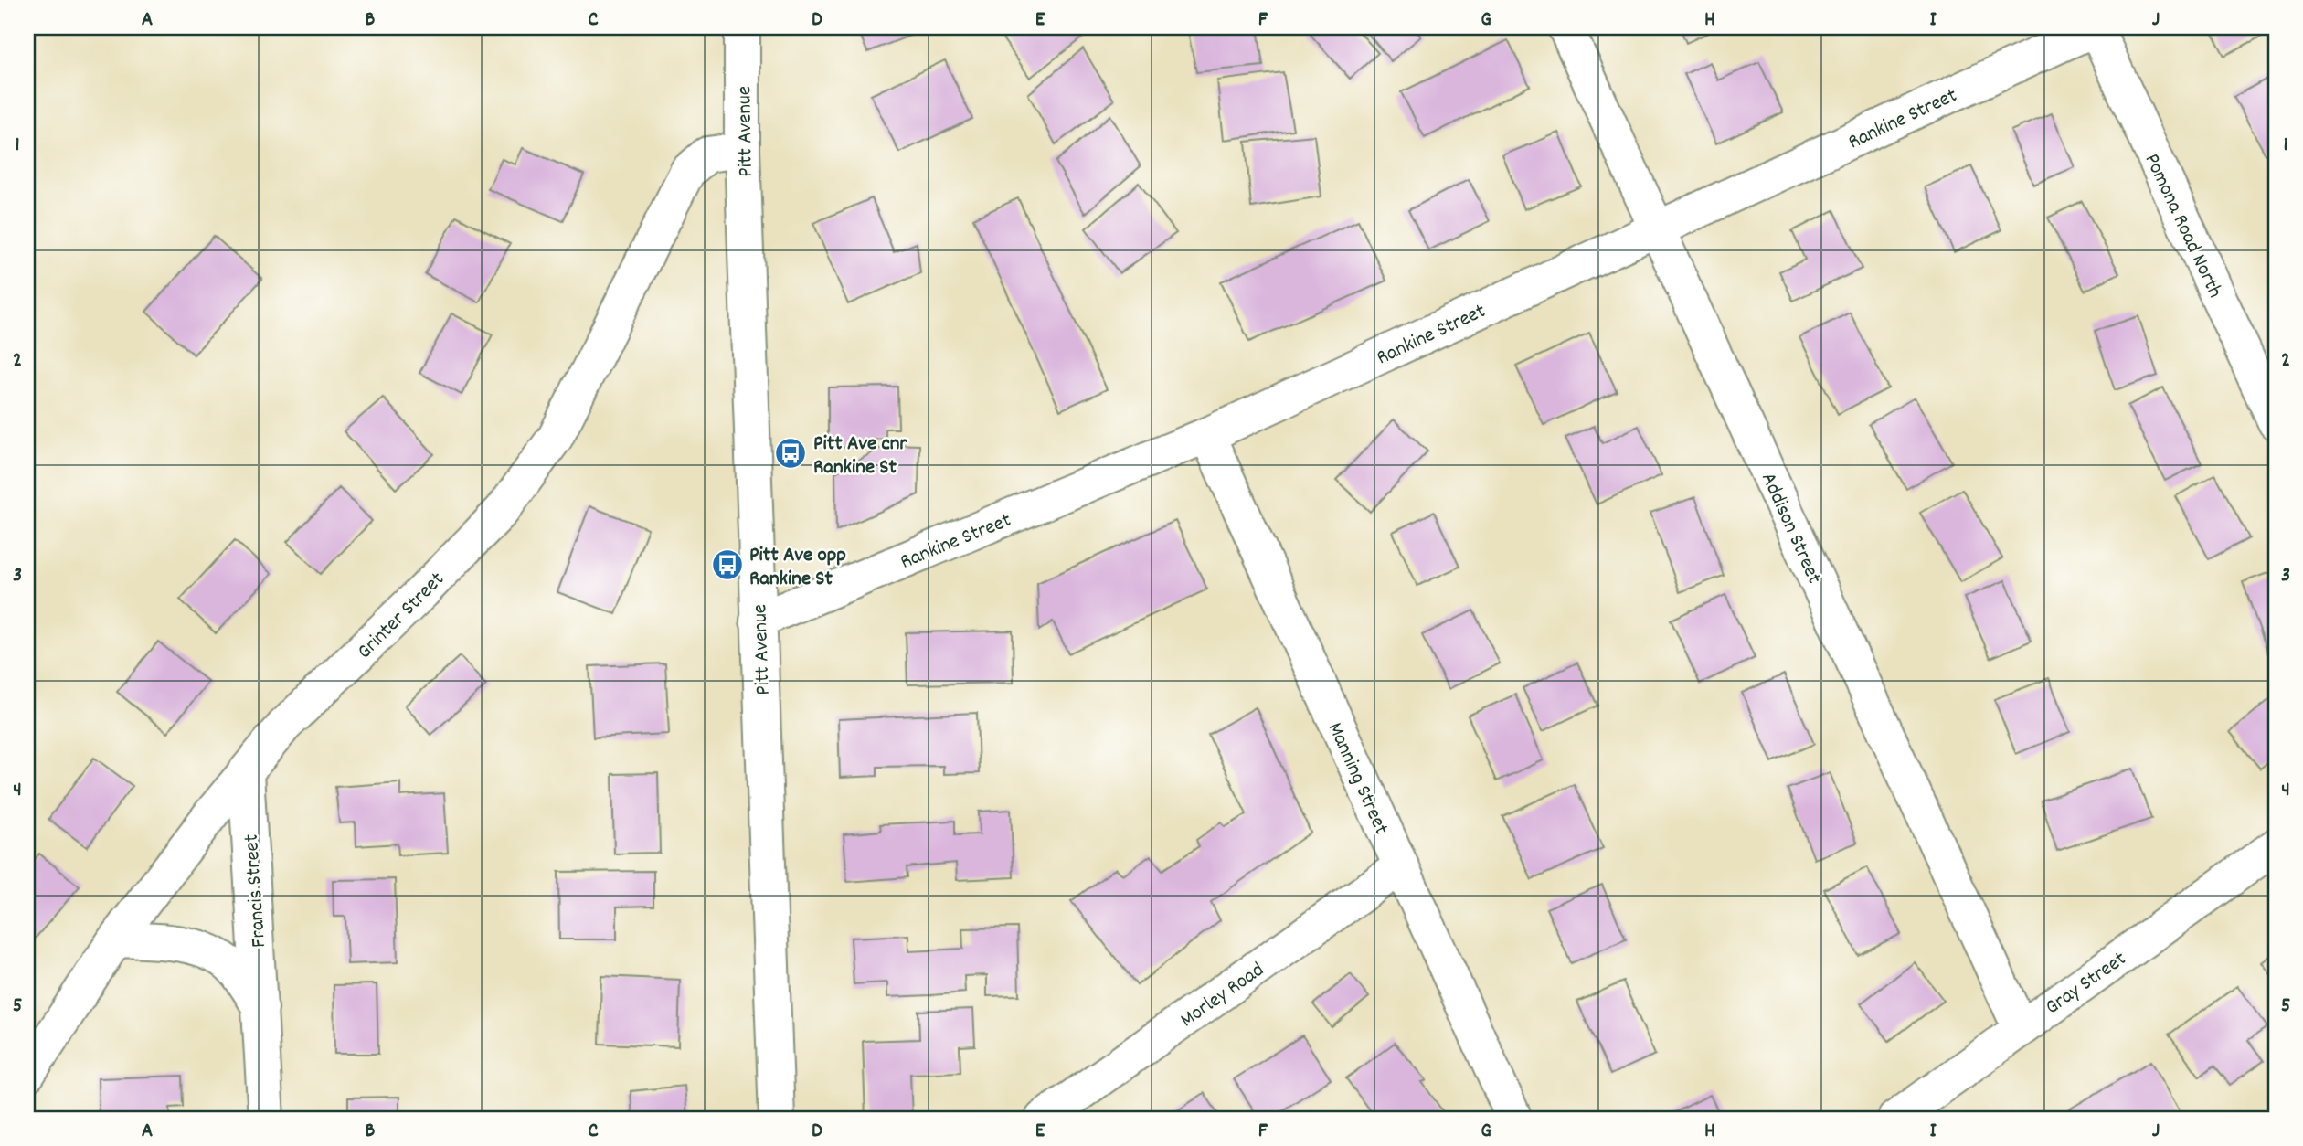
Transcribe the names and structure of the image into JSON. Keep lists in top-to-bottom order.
{
  "streets": {
    "street": [
      "Rankine Street",
      "Pitt Avenue",
      "Pomona Road North",
      "Addison Street",
      "Grinter Street",
      "Manning Street",
      "Francis Street",
      "Gray Street",
      "Morley Road"
    ]
  },
  "crossings": [
    ["Rankine Street", "Pitt Avenue"],
    ["Rankine Street", "Pomona Road North"],
    ["Rankine Street", "Addison Street"],
    ["Rankine Street", "Manning Street"],
    ["Pitt Avenue", "Grinter Street"],
    ["Addison Street", "Gray Street"],
    ["Grinter Street", "Francis Street"],
    ["Manning Street", "Morley Road"]
  ],
  "places": {
    "bus stop": ["Pitt Ave cnr Rankine St", "Pitt Ave opp Rankine St"]
  },
  "grid": {
    "columns": [
      "A",
      "B",
      "C",
      "D",
      "E",
      "F",
      "G",
      "H",
      "I",
      "J"
    ],
    "rows": [
      "1",
      "2",
      "3",
      "4",
      "5"
    ]
  }
}
